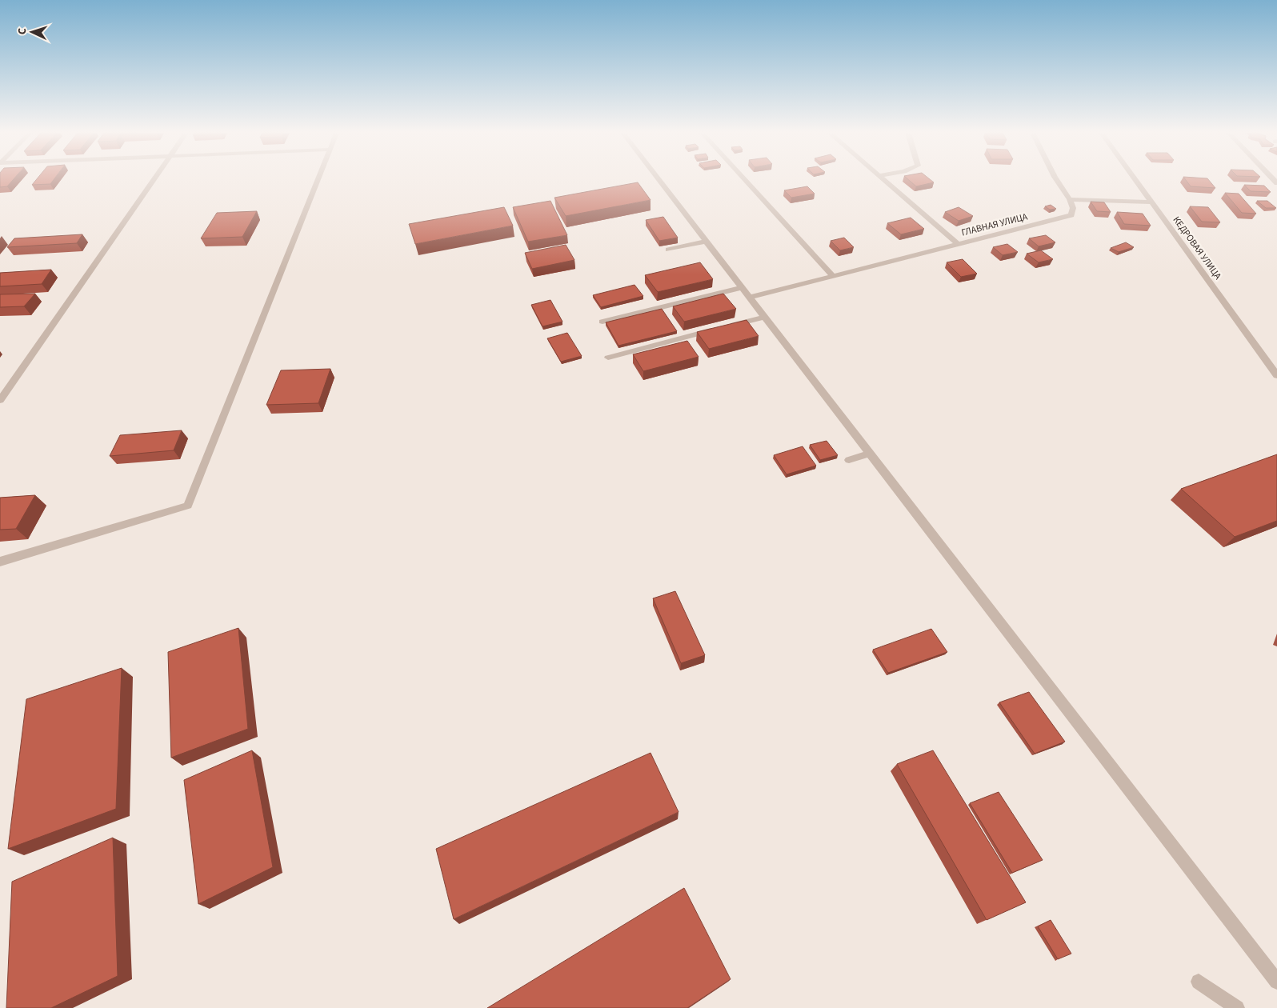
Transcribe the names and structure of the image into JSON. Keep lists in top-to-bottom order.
{
  "streets": {
    "street": ["ГЛАВНАЯ УЛИЦА", "КЕДРОВАЯ УЛИЦА"]
  },
  "north": "left"
}
